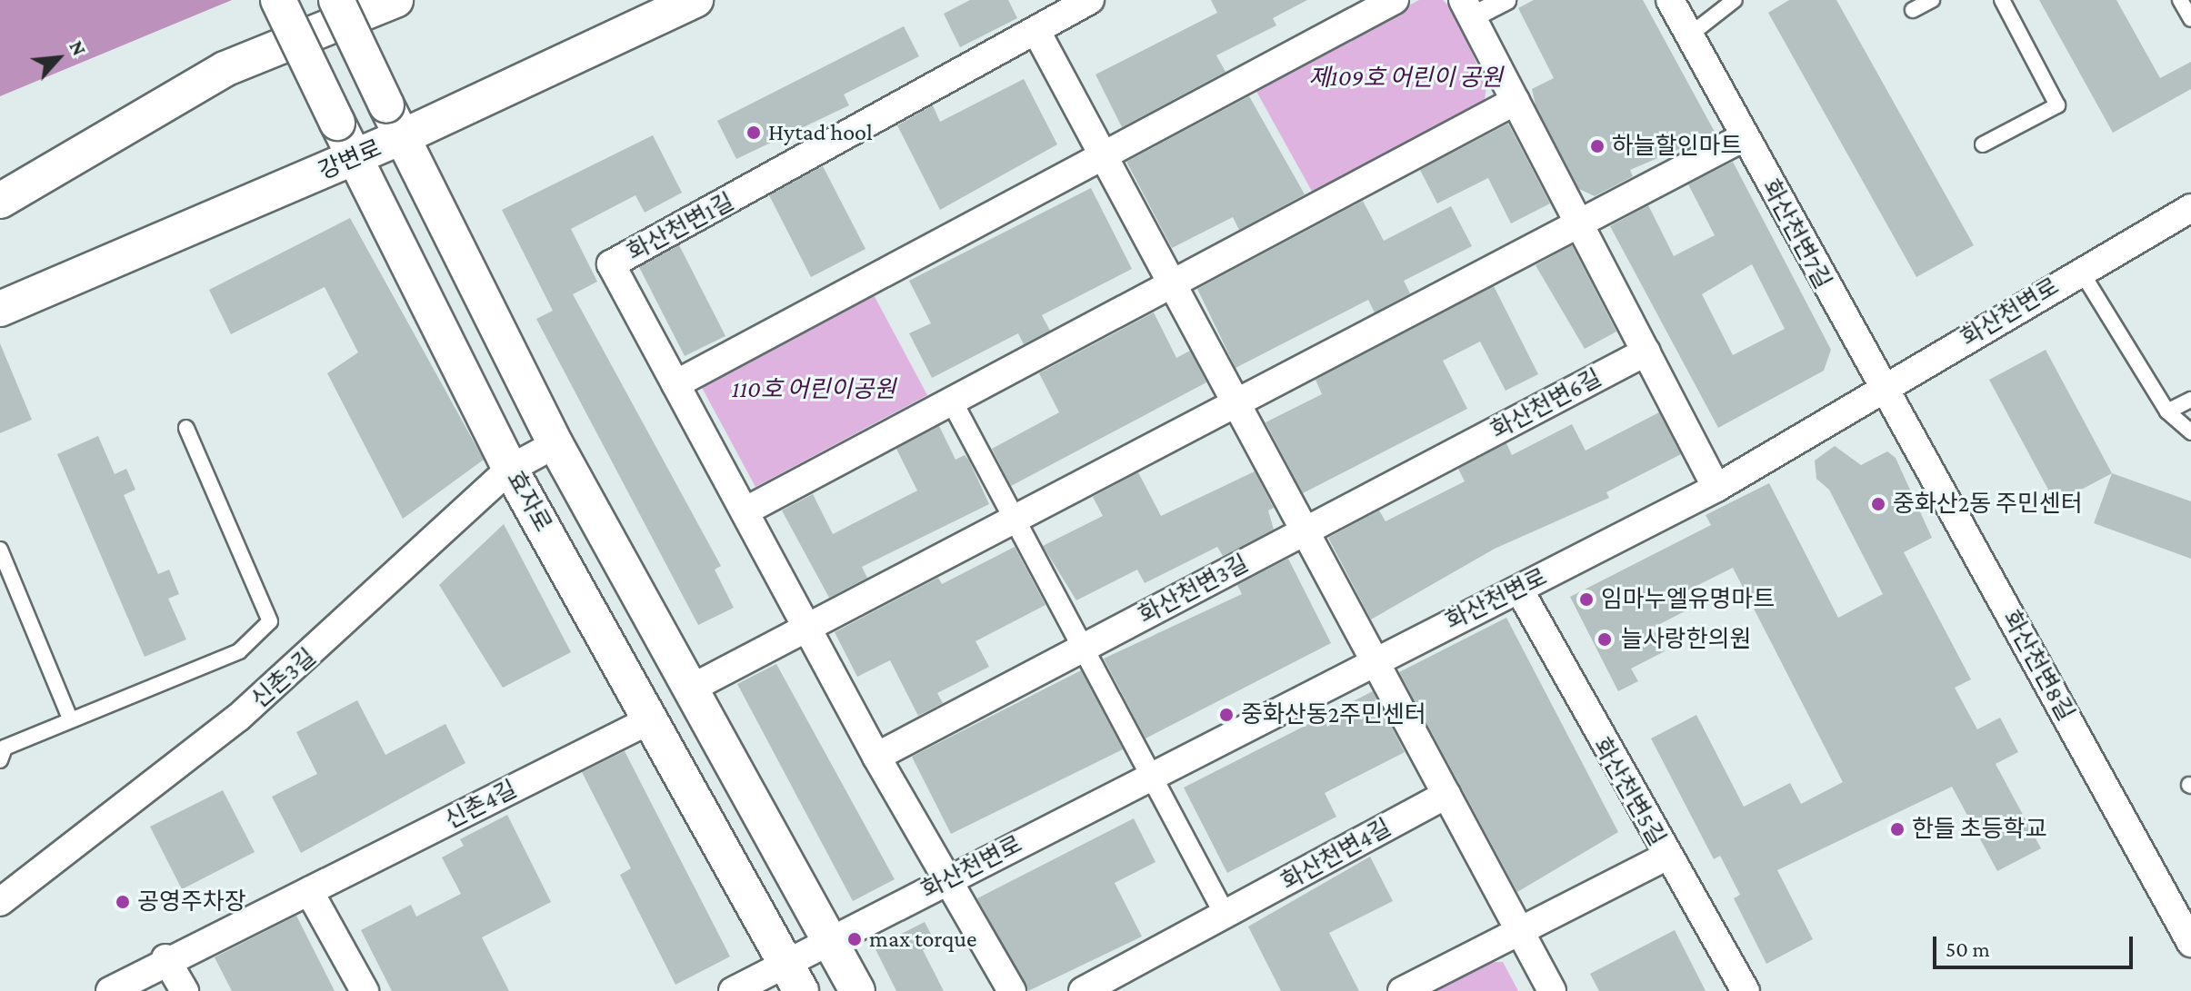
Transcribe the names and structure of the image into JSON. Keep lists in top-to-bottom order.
{
  "streets": {
    "street": [
      "강변로",
      "화산천변1길",
      "화산천변7길",
      "화산천변로",
      "화산천변6길",
      "효자로",
      "화산천변3길",
      "화산천변8길",
      "신촌3길",
      "화산천변5길",
      "신촌4길",
      "화산천변4길"
    ]
  },
  "crossings": [
    ["강변로", "효자로"],
    ["화산천변1길", "화산천변로"],
    ["화산천변7길", "화산천변로"],
    ["화산천변7길", "화산천변8길"],
    ["화산천변로", "효자로"],
    ["화산천변로", "화산천변8길"],
    ["화산천변로", "화산천변5길"],
    ["화산천변6길", "화산천변3길"],
    ["효자로", "신촌3길"],
    ["효자로", "신촌4길"]
  ],
  "parks": ["제109호 어린이 공원", "110호 어린이공원"],
  "places": [
    "Hytad hool",
    "하늘할인마트",
    "중화산2동 주민센터",
    "임마누엘유명마트",
    "늘사랑한의원",
    "중화산동2주민센터",
    "한들 초등학교",
    "공영주차장",
    "max torque"
  ],
  "scale_bar": "50 m",
  "north": "top right"
}
